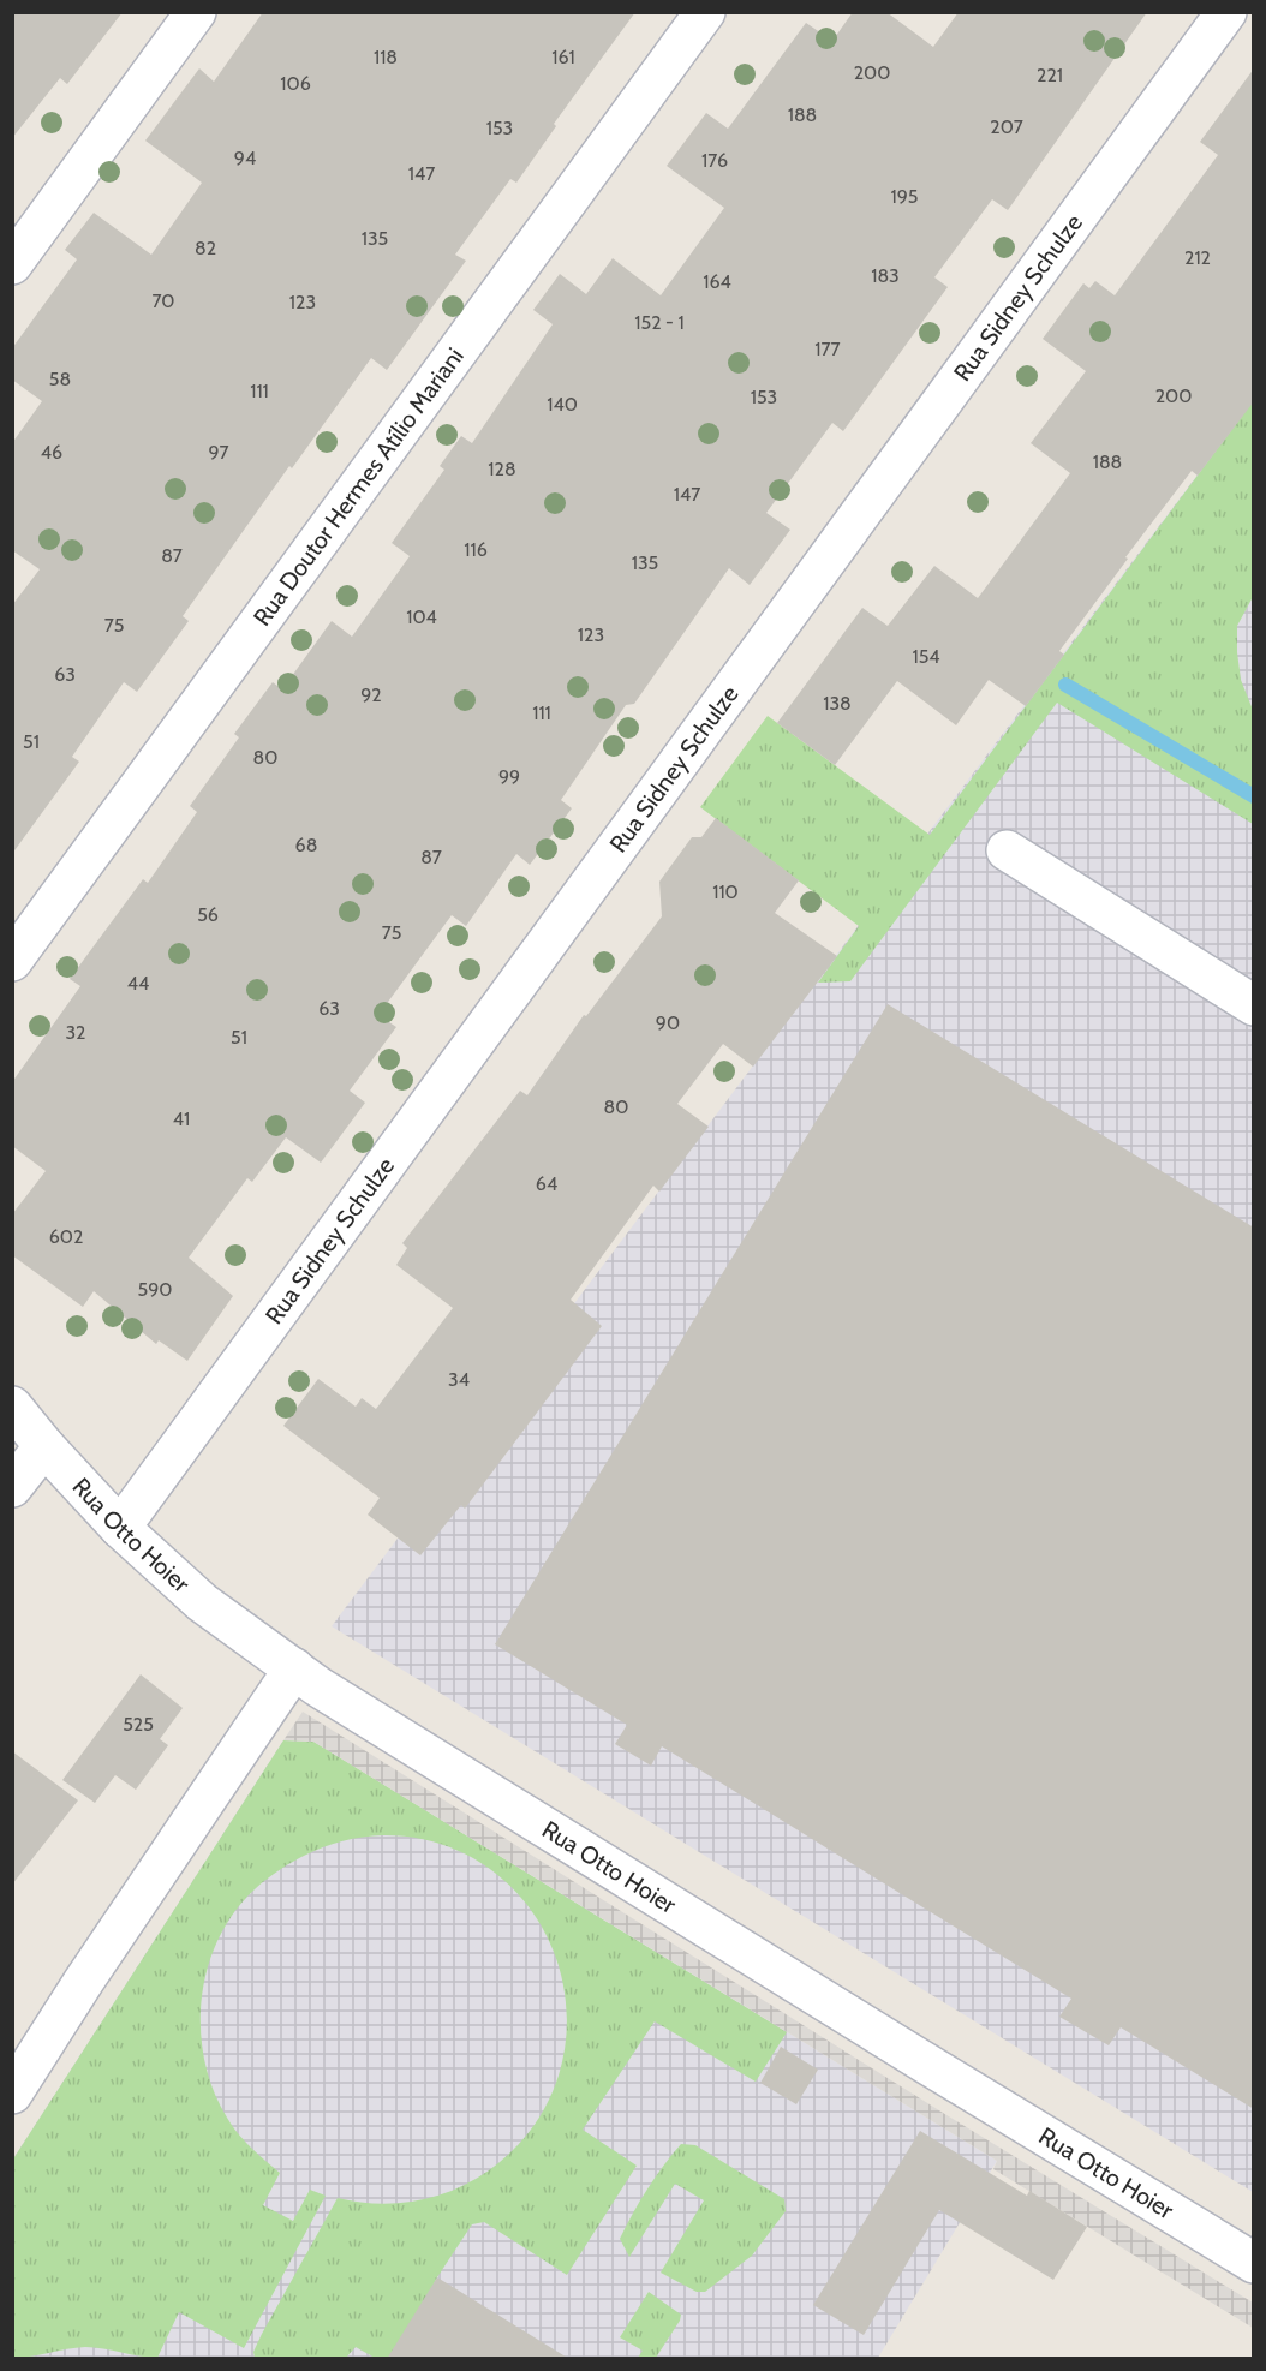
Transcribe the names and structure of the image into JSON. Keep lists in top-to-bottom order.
{
  "streets": {
    "street": ["Rua Sidney Schulze", "Rua Doutor Hermes Atílio Mariani", "Rua Otto Hoier"]
  },
  "crossings": [
    ["Rua Sidney Schulze", "Rua Otto Hoier"]
  ],
  "house_numbers": [
    "118",
    "161",
    "200",
    "221",
    "106",
    "188",
    "207",
    "153",
    "94",
    "176",
    "147",
    "195",
    "135",
    "82",
    "212",
    "183",
    "164",
    "70",
    "123",
    "152 - 1",
    "177",
    "58",
    "111",
    "200",
    "153",
    "140",
    "46",
    "97",
    "188",
    "128",
    "147",
    "116",
    "87",
    "135",
    "104",
    "75",
    "123",
    "154",
    "63",
    "92",
    "138",
    "111",
    "51",
    "80",
    "99",
    "68",
    "87",
    "110",
    "56",
    "75",
    "44",
    "63",
    "90",
    "32",
    "51",
    "80",
    "41",
    "64",
    "602",
    "590",
    "34",
    "525"
  ]
}
